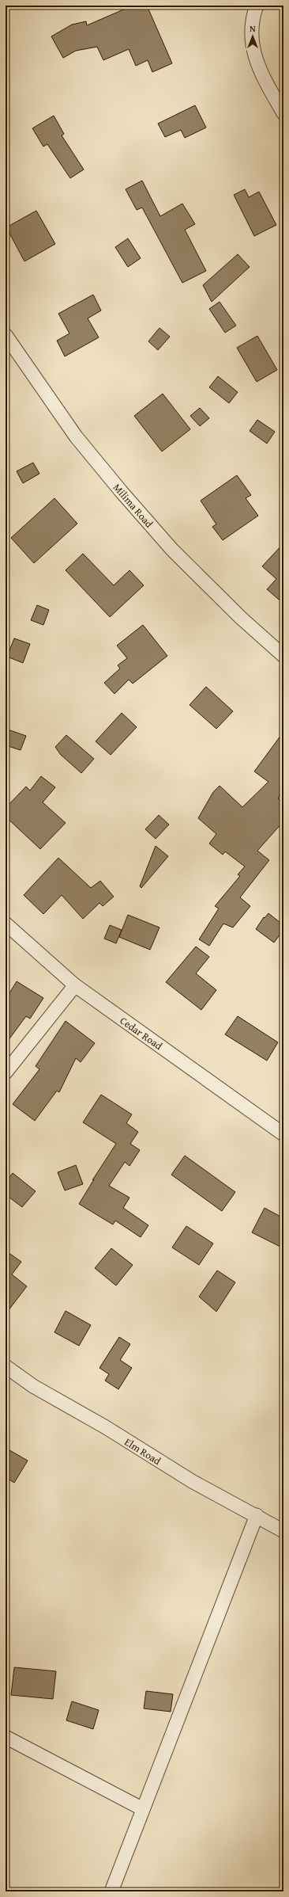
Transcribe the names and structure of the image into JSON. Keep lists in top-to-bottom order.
{
  "streets": {
    "street": ["Milima Road", "Cedar Road", "Elm Road"]
  },
  "north": "top"
}
